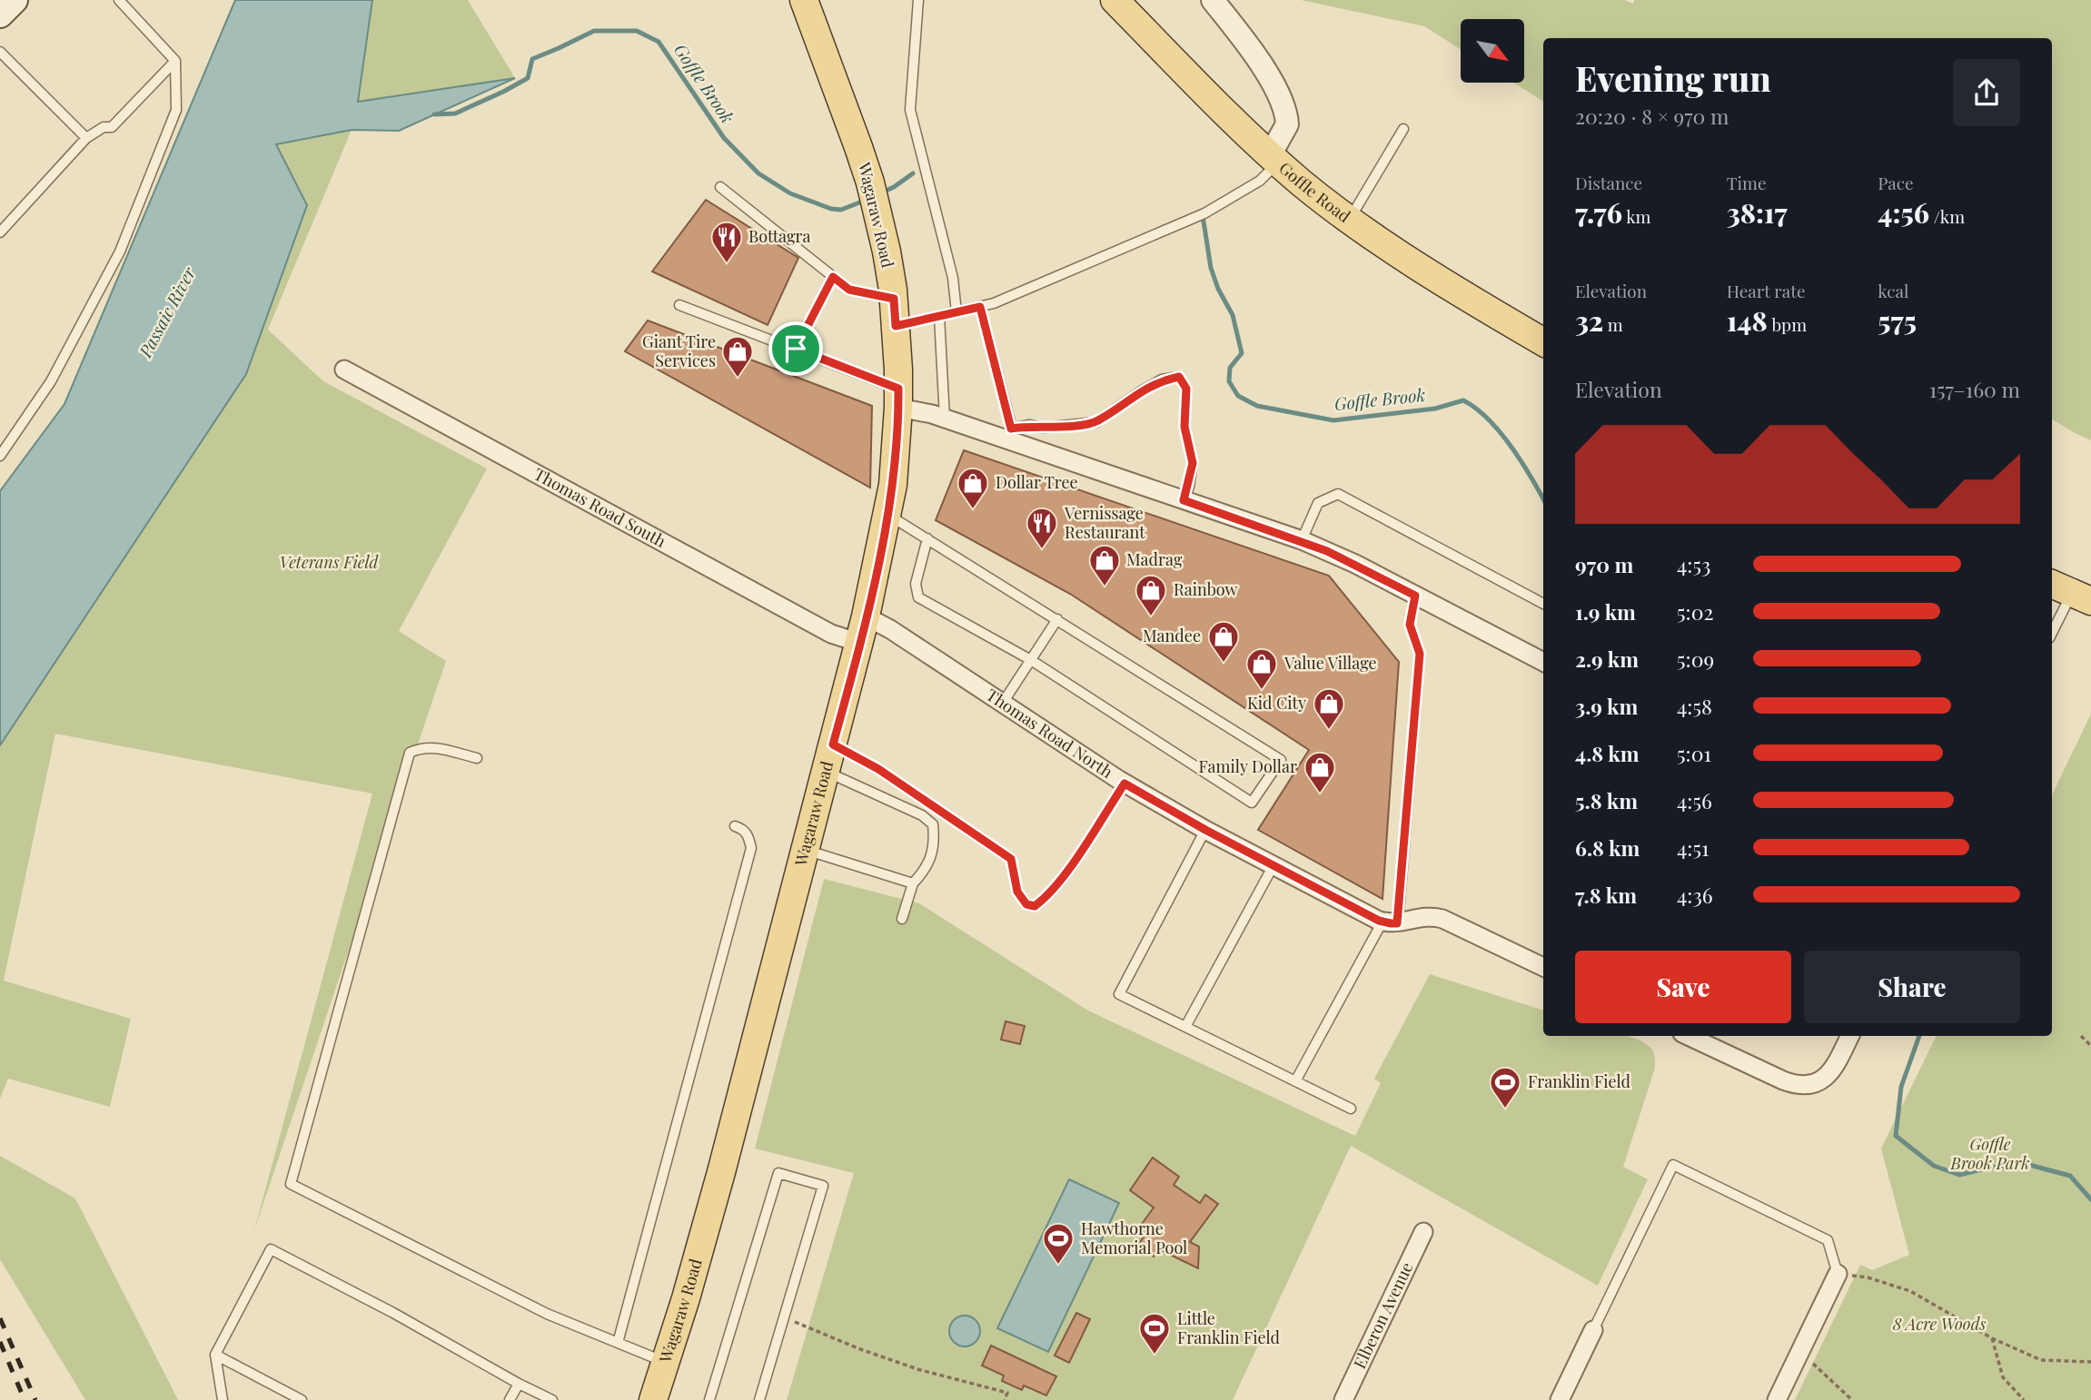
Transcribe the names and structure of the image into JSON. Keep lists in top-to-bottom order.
{
  "streets": {
    "main road": ["Goffle Road", "Wagaraw Road"],
    "street": ["Thomas Road South", "Thomas Road North", "Elberon Avenue"]
  },
  "crossings": [
    ["Wagaraw Road", "Thomas Road South"],
    ["Wagaraw Road", "Thomas Road North"]
  ],
  "water": ["Goffle Brook", "Passaic River"],
  "parks": ["Veterans Field", "Goffle Brook Park", "8 Acre Woods"],
  "places": {
    "restaurant": ["Bottagra", "Vernissage Restaurant"],
    "shop": [
      "Giant Tire Services",
      "Dollar Tree",
      "Madrag",
      "Rainbow",
      "Mandee",
      "Value Village",
      "Kid City",
      "Family Dollar"
    ],
    "sports": ["Franklin Field", "Hawthorne Memorial Pool", "Little Franklin Field"]
  },
  "north": "bottom right",
  "page": {
    "heading": ["Evening run", "20:20 · 8 × 970 m"],
    "stats": [
      ["Distance", "7.76 km"],
      ["Time", "38:17"],
      ["Pace", "4:56 /km"],
      ["Elevation", "32 m"],
      ["Heart rate", "148 bpm"],
      ["kcal", "575"]
    ],
    "chart": ["Elevation", "157–160 m"],
    "list": [
      {
        "name": "970 m",
        "note": "4:53"
      },
      {
        "name": "1.9 km",
        "note": "5:02"
      },
      {
        "name": "2.9 km",
        "note": "5:09"
      },
      {
        "name": "3.9 km",
        "note": "4:58"
      },
      {
        "name": "4.8 km",
        "note": "5:01"
      },
      {
        "name": "5.8 km",
        "note": "4:56"
      },
      {
        "name": "6.8 km",
        "note": "4:51"
      },
      {
        "name": "7.8 km",
        "note": "4:36"
      }
    ],
    "buttons": ["Save", "Share"]
  }
}
